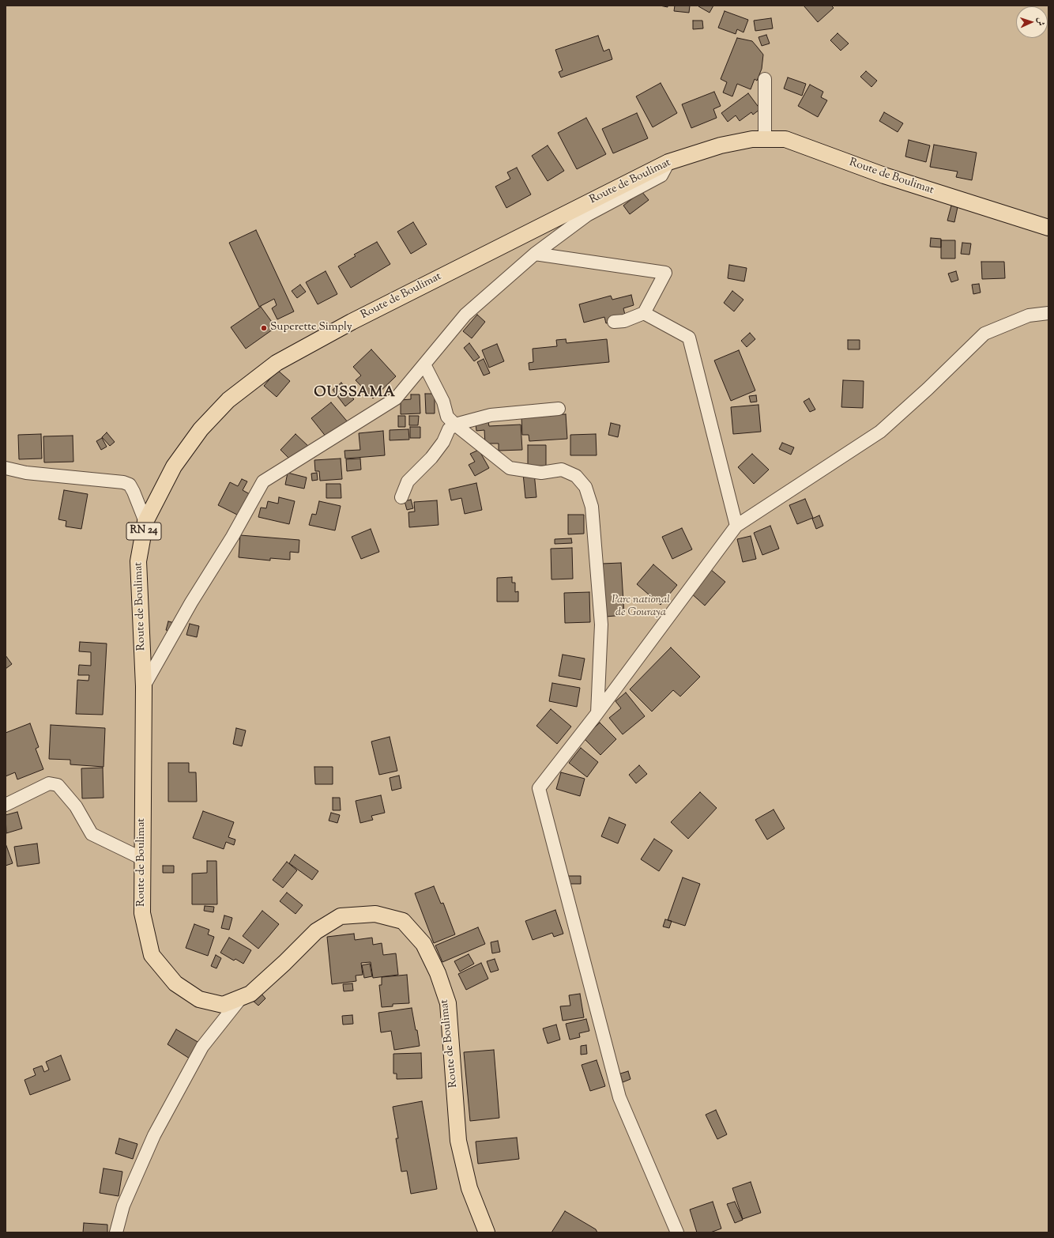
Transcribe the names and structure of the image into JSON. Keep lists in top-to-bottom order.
{
  "streets": {
    "main road": ["Route de Boulimat", "RN 24"]
  },
  "districts": ["OUSSAMA"],
  "parks": ["Parc national de Gouraya"],
  "places": ["Superette Simply"],
  "north": "right"
}
